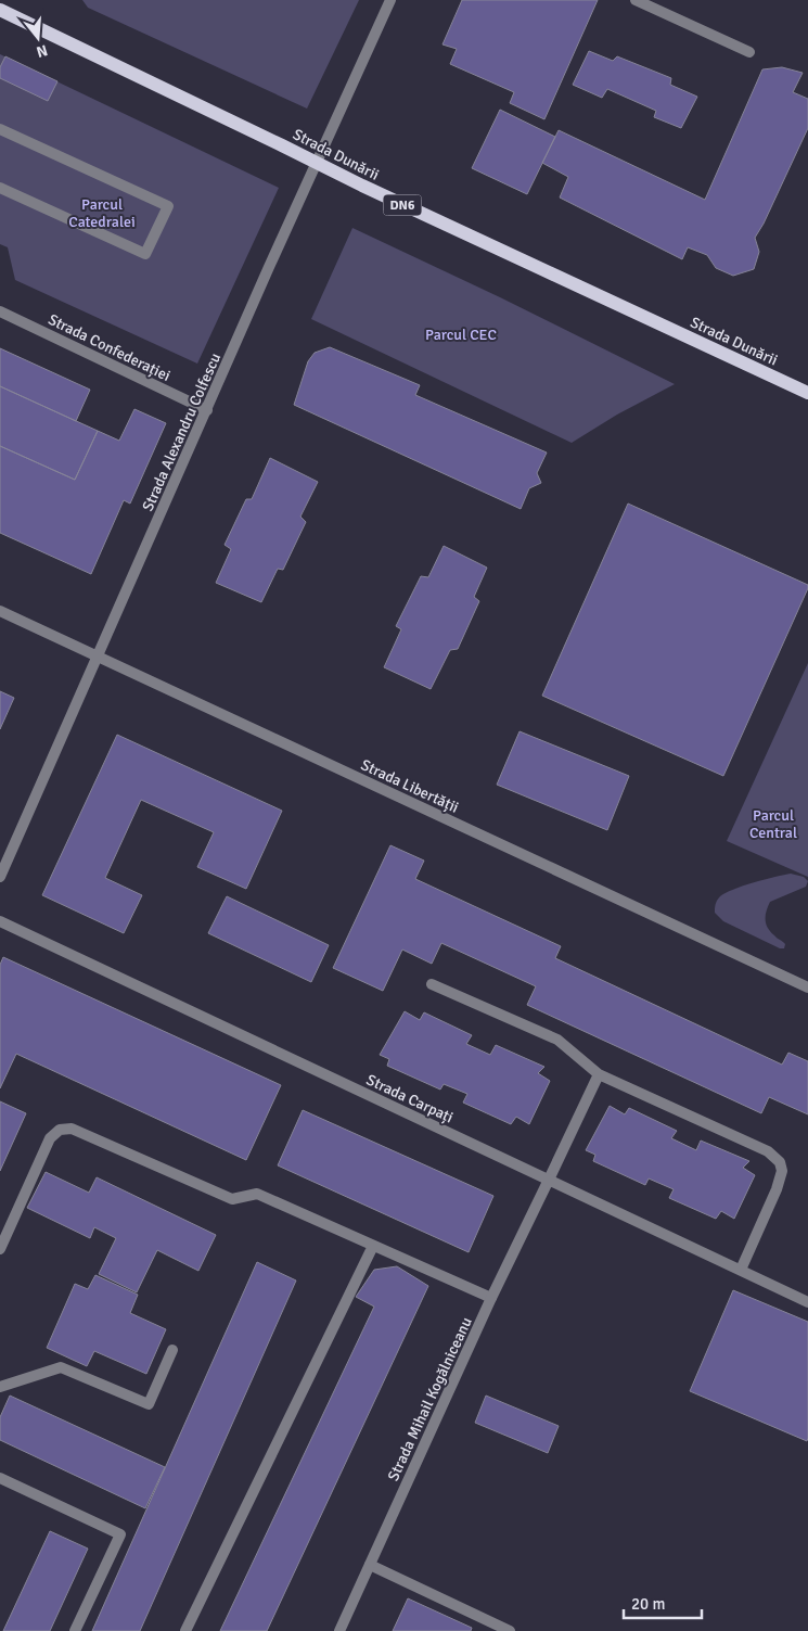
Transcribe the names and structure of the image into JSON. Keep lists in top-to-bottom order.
{
  "streets": {
    "main road": ["Strada Dunării", "DN6"],
    "street": [
      "Strada Confederației",
      "Strada Alexandru Colfescu",
      "Strada Libertății",
      "Strada Carpați",
      "Strada Mihail Kogălniceanu"
    ]
  },
  "crossings": [
    ["Strada Dunării", "Strada Alexandru Colfescu"],
    ["Strada Confederației", "Strada Alexandru Colfescu"],
    ["Strada Alexandru Colfescu", "Strada Libertății"],
    ["Strada Carpați", "Strada Mihail Kogălniceanu"]
  ],
  "parks": ["Parcul Catedralei", "Parcul CEC", "Parcul Central"],
  "scale_bar": "20 m",
  "north": "bottom"
}
